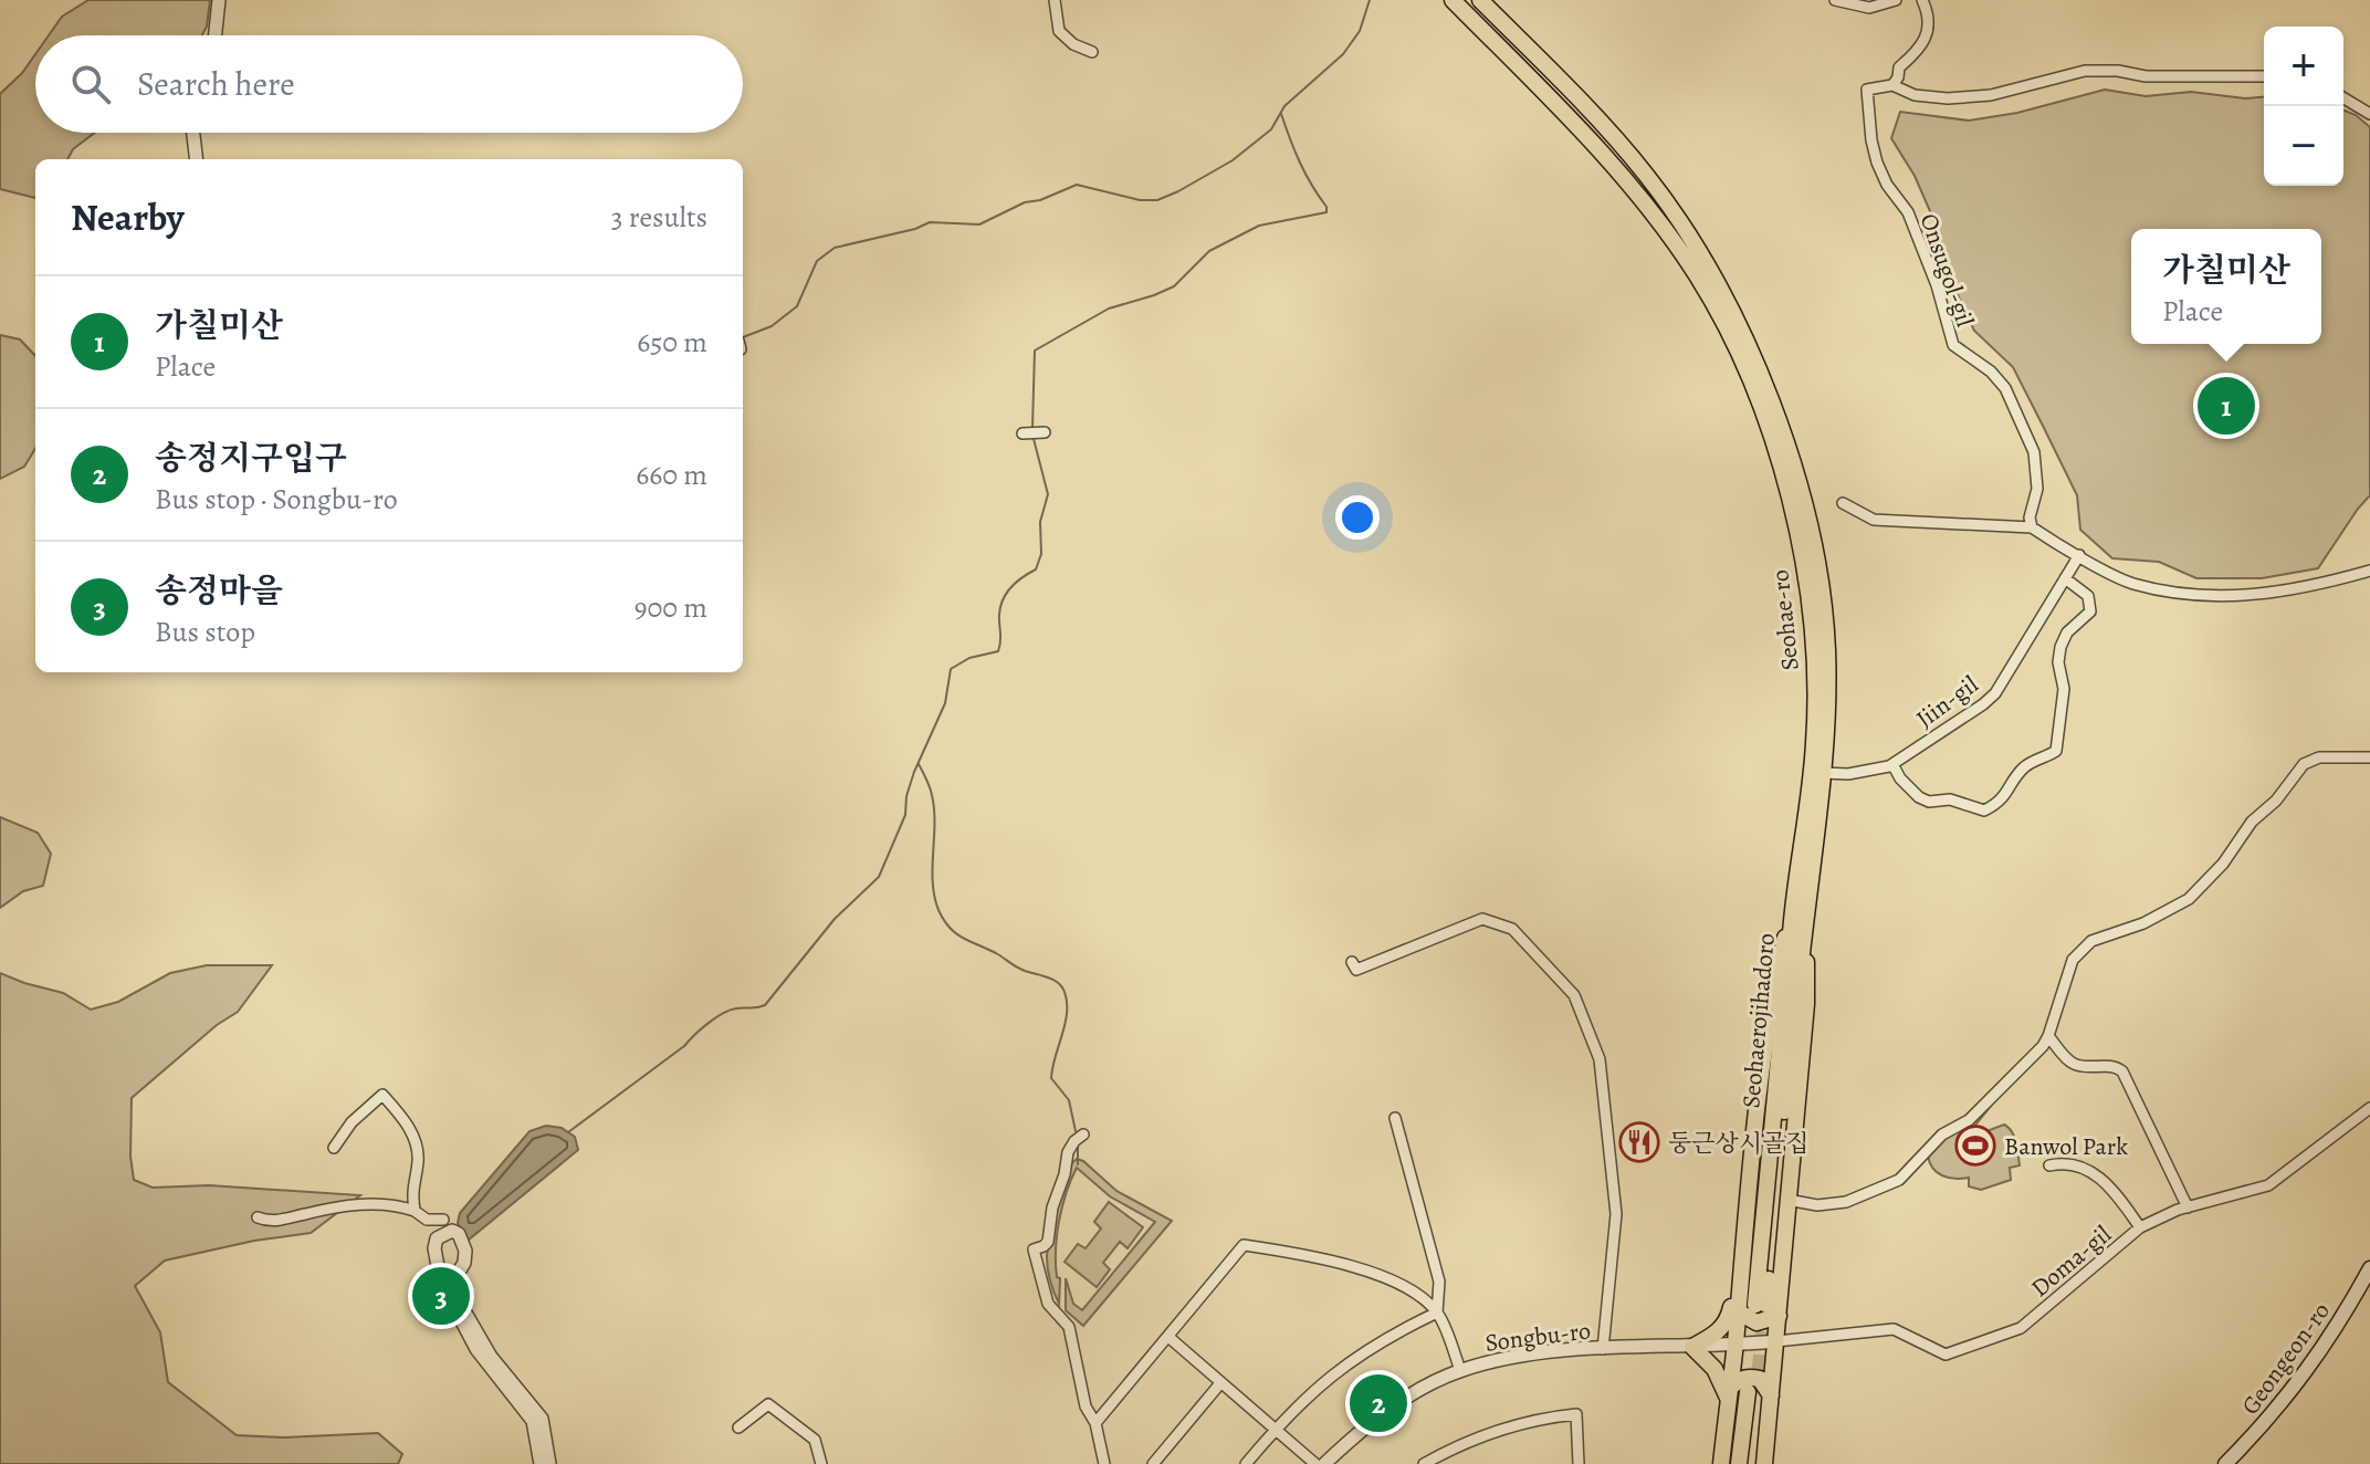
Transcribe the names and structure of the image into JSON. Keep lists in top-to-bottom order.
{
  "streets": {
    "main road": ["Seohae-ro", "Seohaerojihadoro", "Geongeon-ro"],
    "street": [
      "Onsugol-gil",
      "Jiin-gil",
      "Doma-gil",
      "Songbu-ro"
    ]
  },
  "crossings": [
    ["Seohae-ro", "Jiin-gil"],
    ["Seohae-ro", "Seohaerojihadoro"],
    ["Seohae-ro", "Doma-gil"],
    ["Seohae-ro", "Songbu-ro"],
    ["Doma-gil", "Songbu-ro"]
  ],
  "places": {
    "restaurant": ["둥근상시골집"],
    "sports": ["Banwol Park"]
  },
  "page": {
    "map_buttons": ["+", "−"],
    "search": "Search here",
    "heading": ["Nearby", "3 results"],
    "popup": ["가칠미산", "Place"],
    "list": [
      {
        "mark": "1",
        "name": "가칠미산",
        "note": "Place",
        "value": "650 m"
      },
      {
        "mark": "2",
        "name": "송정지구입구",
        "note": "Bus stop · Songbu-ro",
        "value": "660 m"
      },
      {
        "mark": "3",
        "name": "송정마을",
        "note": "Bus stop",
        "value": "900 m"
      }
    ],
    "pins": ["1", "3", "2"]
  }
}
